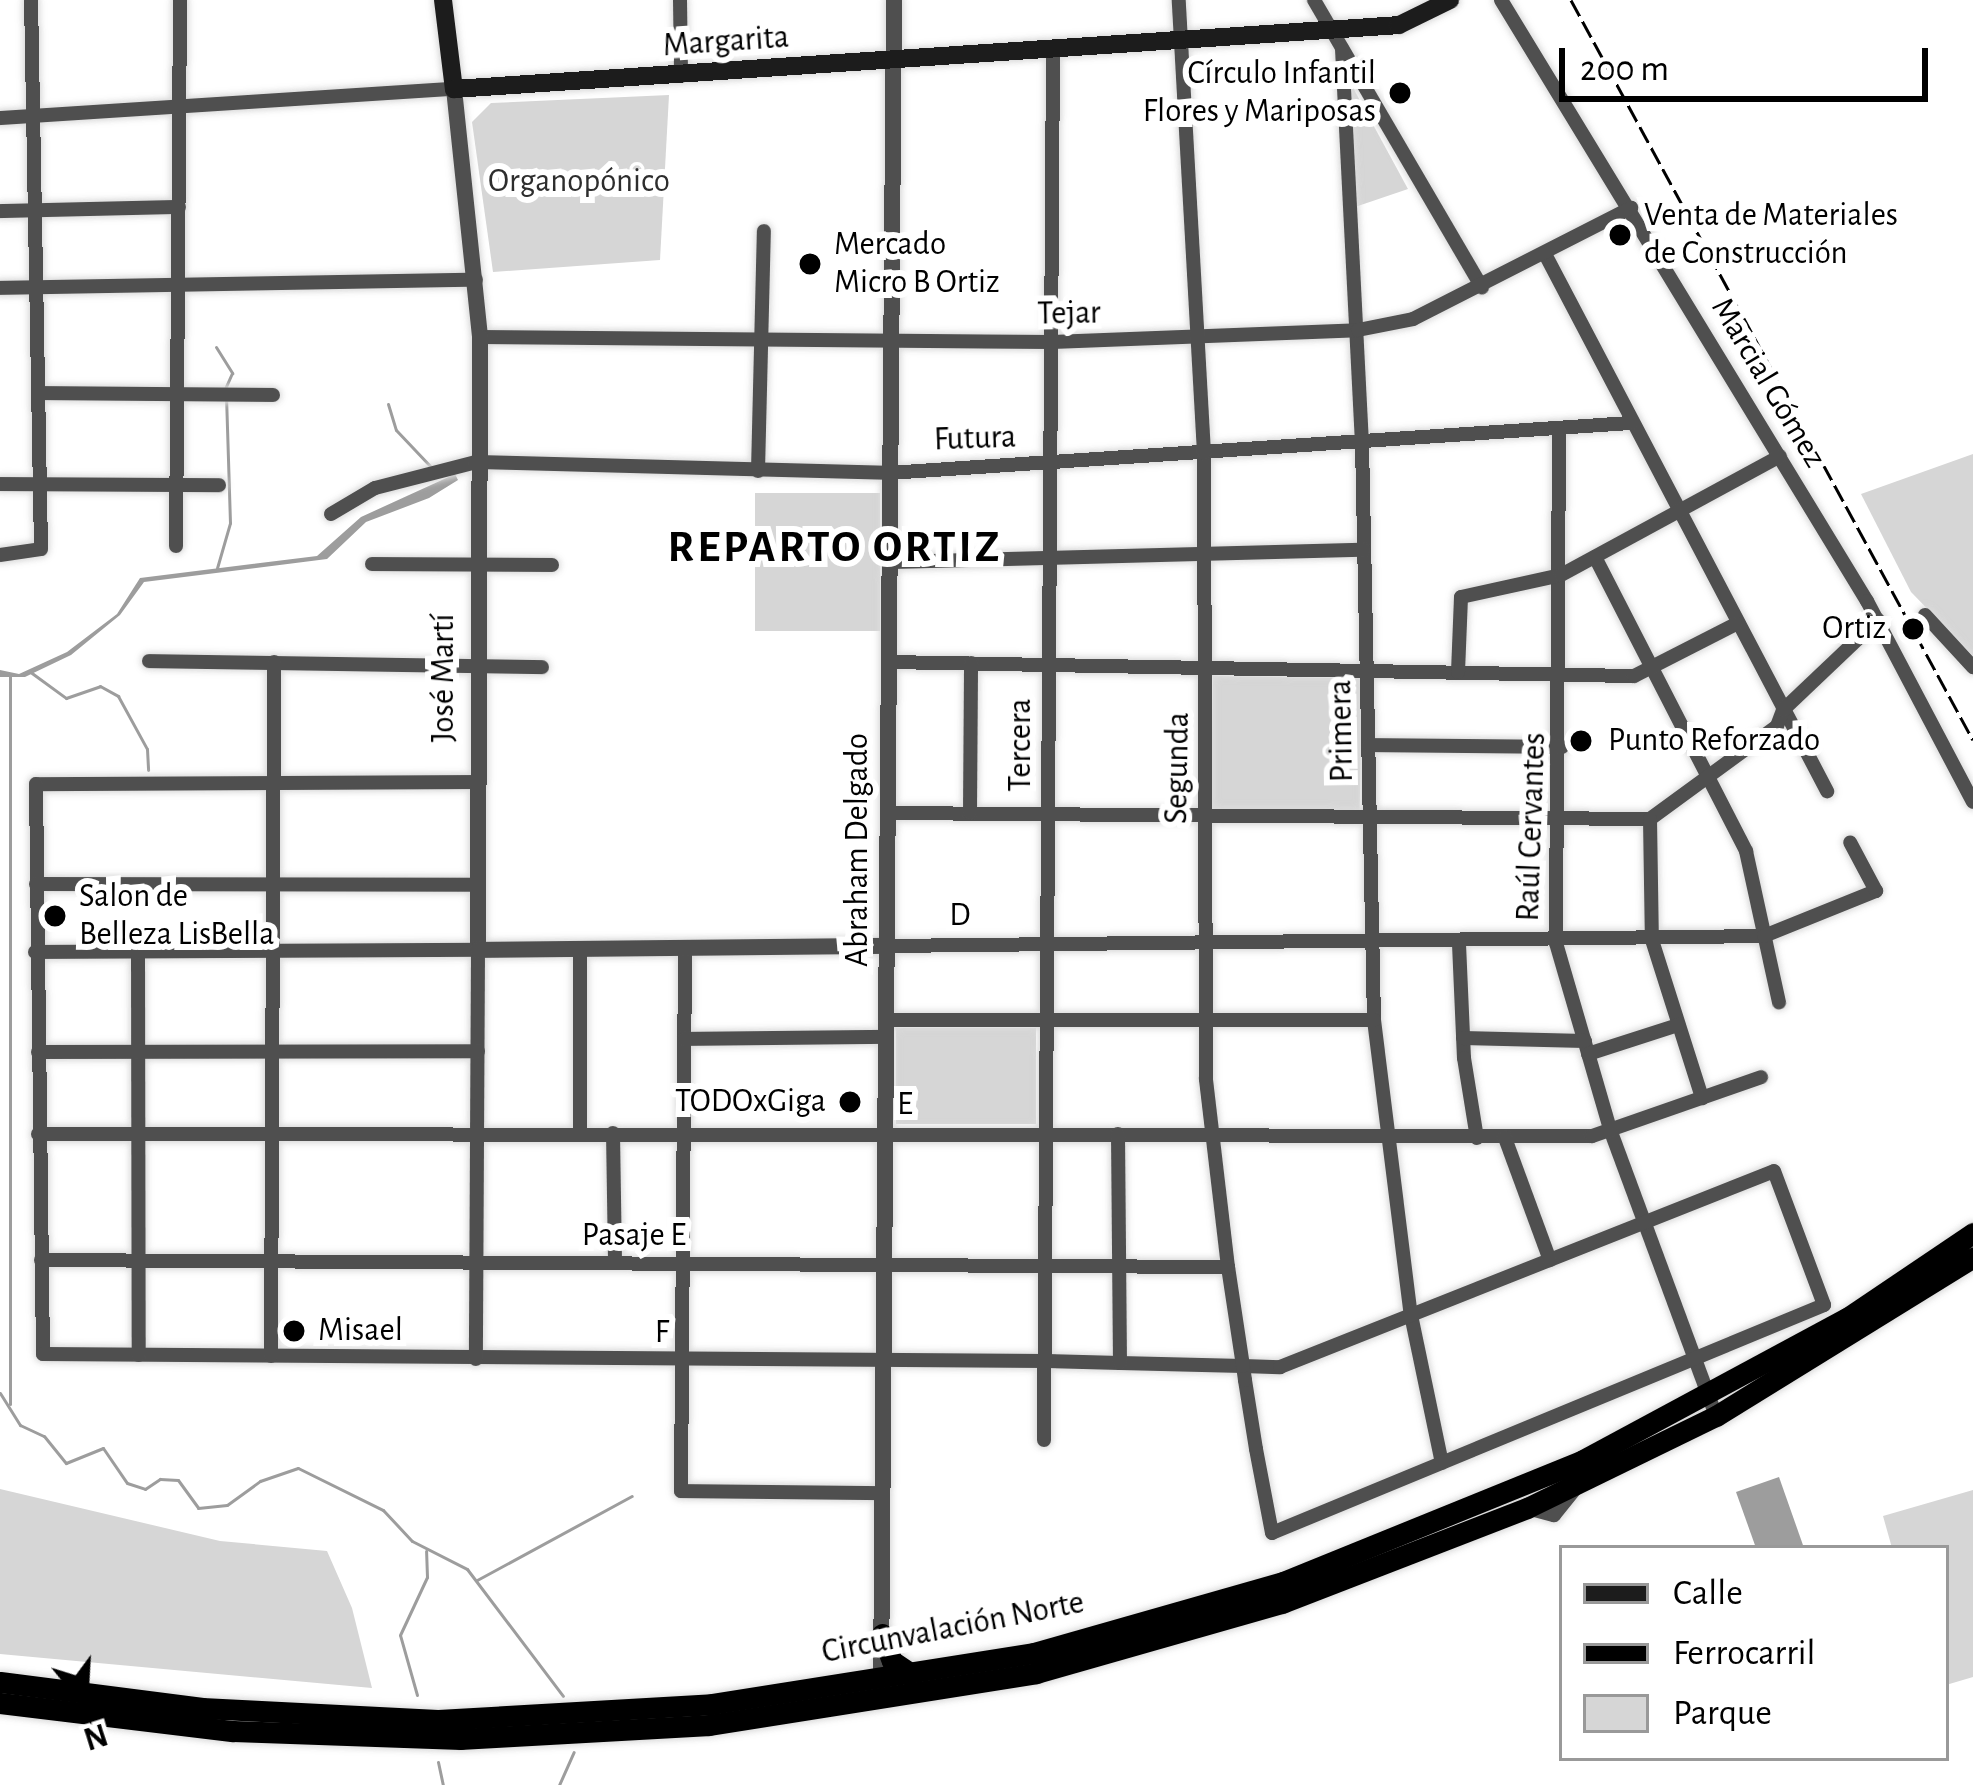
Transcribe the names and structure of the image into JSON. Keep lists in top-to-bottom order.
{
  "streets": {
    "highway": ["Circunvalación Norte"],
    "main road": ["Margarita", "José Martí"],
    "street": [
      "Tejar",
      "Marcial Gómez",
      "Futura",
      "Primera",
      "Tercera",
      "Segunda",
      "Raúl Cervantes",
      "Abraham Delgado",
      "D",
      "E",
      "Pasaje E",
      "F"
    ]
  },
  "crossings": [
    ["Margarita", "José Martí"],
    ["Margarita", "Primera"],
    ["Margarita", "Tercera"],
    ["Margarita", "Segunda"],
    ["Margarita", "Abraham Delgado"],
    ["Tejar", "Marcial Gómez"],
    ["Tejar", "José Martí"],
    ["Tejar", "Primera"],
    ["Tejar", "Tercera"],
    ["Tejar", "Segunda"],
    ["Tejar", "Abraham Delgado"],
    ["Futura", "José Martí"],
    ["Futura", "Primera"],
    ["Futura", "Tercera"],
    ["Futura", "Segunda"],
    ["Futura", "Raúl Cervantes"],
    ["Futura", "Abraham Delgado"],
    ["José Martí", "D"],
    ["José Martí", "E"],
    ["José Martí", "Pasaje E"],
    ["José Martí", "F"],
    ["Primera", "Segunda"],
    ["Primera", "D"],
    ["Primera", "E"],
    ["Primera", "F"],
    ["Tercera", "D"],
    ["Tercera", "E"],
    ["Tercera", "Pasaje E"],
    ["Tercera", "F"],
    ["Segunda", "D"],
    ["Segunda", "E"],
    ["Segunda", "Pasaje E"],
    ["Segunda", "F"],
    ["Raúl Cervantes", "D"],
    ["Raúl Cervantes", "E"],
    ["Raúl Cervantes", "F"],
    ["Raúl Cervantes", "Circunvalación Norte"],
    ["Abraham Delgado", "D"],
    ["Abraham Delgado", "E"],
    ["Abraham Delgado", "Pasaje E"],
    ["Abraham Delgado", "F"],
    ["Abraham Delgado", "Circunvalación Norte"],
    ["Pasaje E", "F"]
  ],
  "districts": ["REPARTO ORTIZ"],
  "parks": ["Organopónico"],
  "places": [
    "Círculo Infantil Flores y Mariposas",
    "Venta de Materiales de Construcción",
    "Mercado Micro B Ortiz",
    "Ortiz",
    "Punto Reforzado",
    "Salon de Belleza LisBella",
    "TODOxGiga",
    "Misael"
  ],
  "legend": ["Calle", "Ferrocarril", "Parque"],
  "scale_bar": "200 m",
  "north": "bottom"
}
